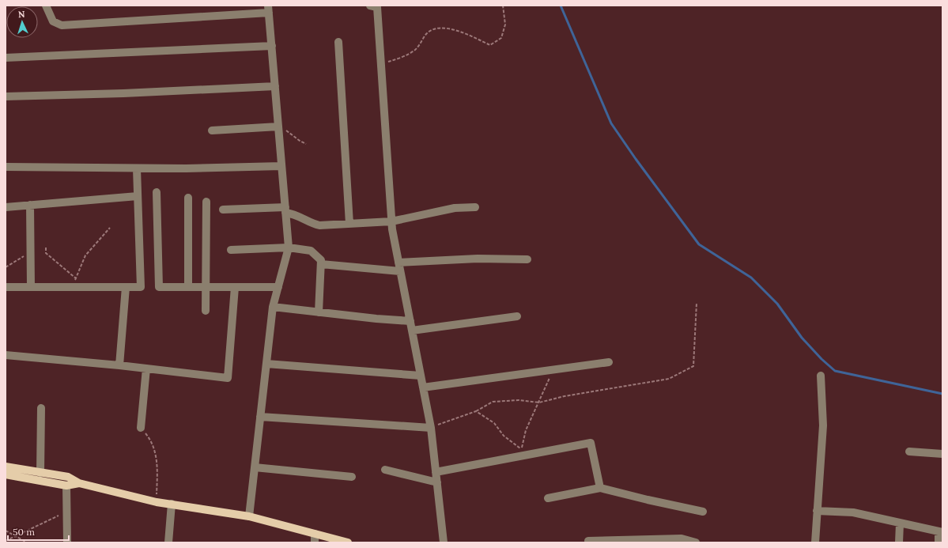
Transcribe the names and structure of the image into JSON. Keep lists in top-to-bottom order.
{
  "scale_bar": "50 m",
  "north": "top"
}
